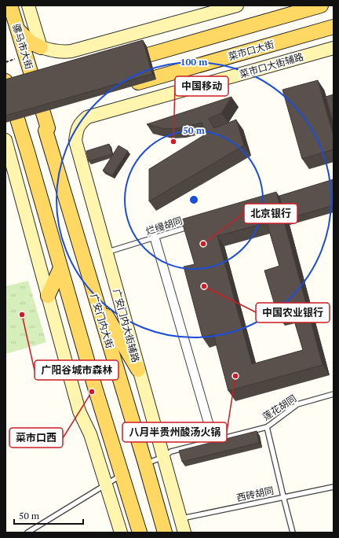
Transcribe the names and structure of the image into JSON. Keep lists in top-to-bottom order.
{
  "streets": {
    "main road": ["骡马市大街", "菜市口大街", "广安门内大街"],
    "street": ["菜市口大街辅路", "广安门内大街辅路"],
    "lane": ["烂缦胡同", "莲花胡同", "西砖胡同"]
  },
  "crossings": [
    ["菜市口大街辅路", "广安门内大街辅路"],
    ["烂缦胡同", "广安门内大街辅路"],
    ["广安门内大街", "莲花胡同"],
    ["广安门内大街辅路", "莲花胡同"],
    ["广安门内大街辅路", "西砖胡同"]
  ],
  "places": [
    "中国移动",
    "北京银行",
    "中国农业银行",
    "广阳谷城市森林",
    "八月半贵州酸汤火锅",
    "菜市口西"
  ],
  "scale_bar": "50 m",
  "rings": ["100 m", "50 m"]
}
